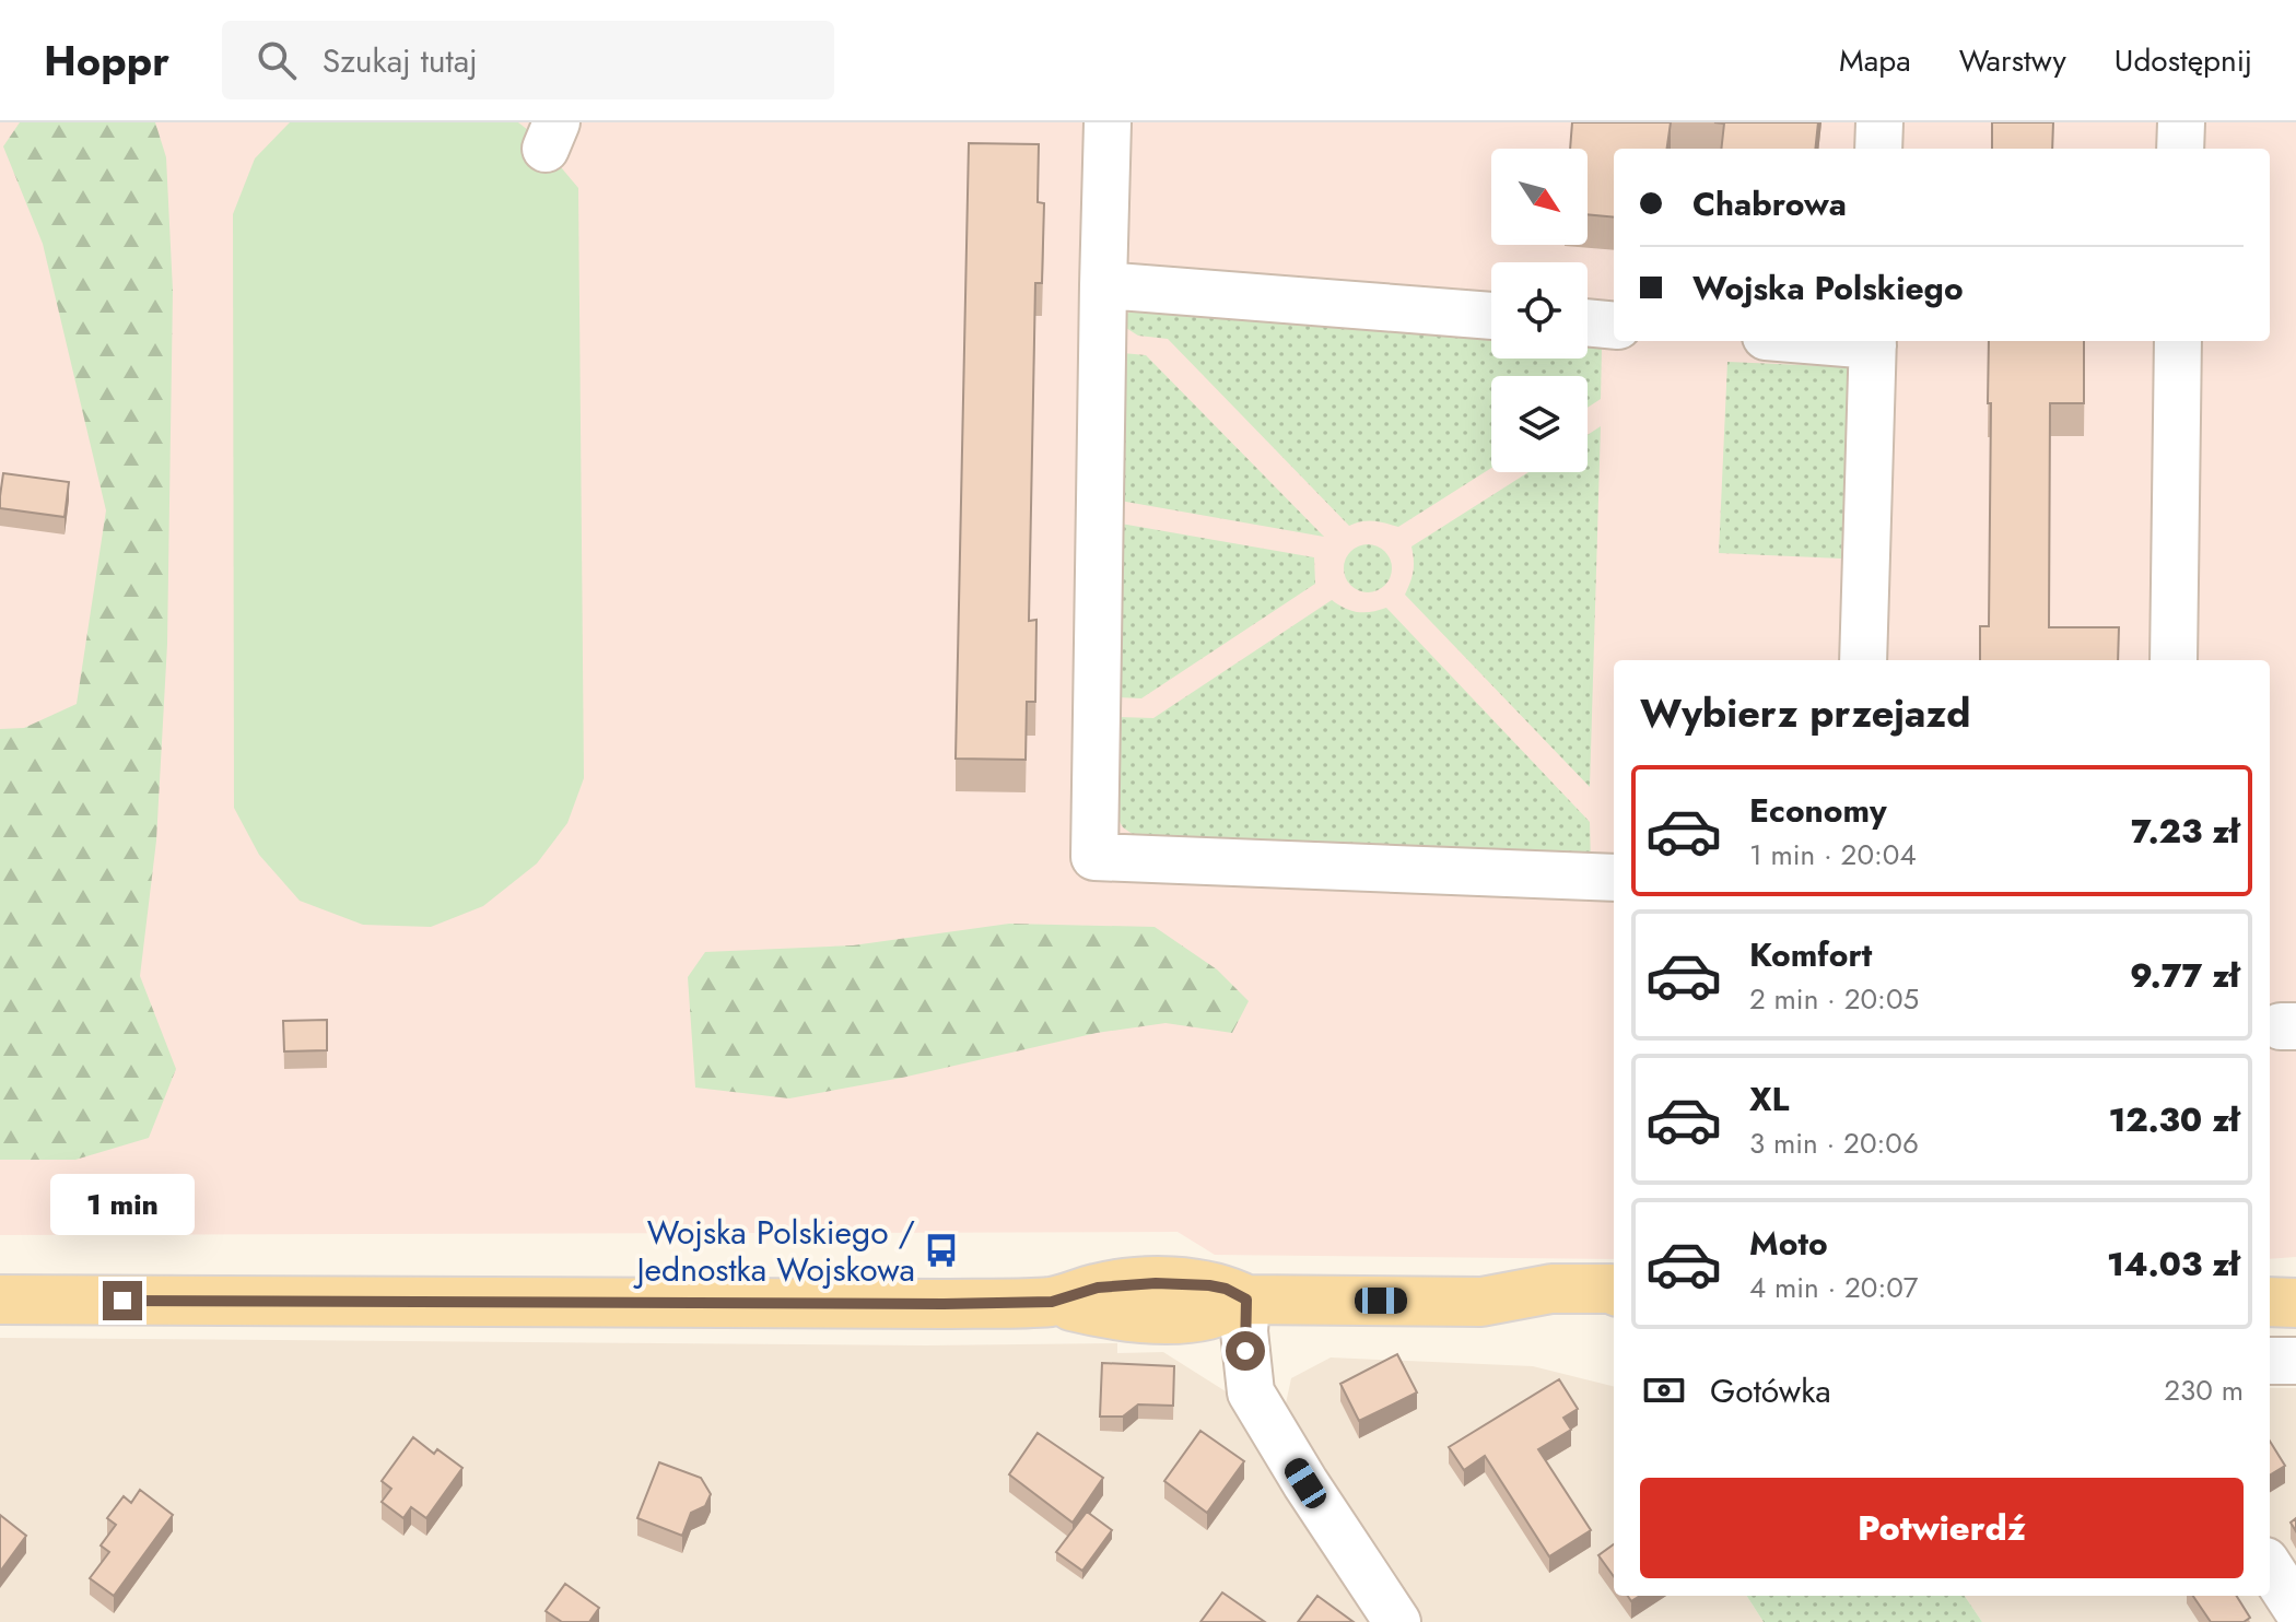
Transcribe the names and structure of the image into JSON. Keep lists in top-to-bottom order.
{
  "places": {
    "bus stop": ["Wojska Polskiego / Jednostka Wojskowa"]
  },
  "north": "bottom right",
  "page": {
    "header": "Hoppr",
    "search": "Szukaj tutaj",
    "nav": ["Mapa", "Warstwy", "Udostępnij"],
    "banner": ["Chabrowa", "Wojska Polskiego"],
    "heading": "Wybierz przejazd",
    "list": [
      {
        "name": "Economy",
        "note": "1 min · 20:04",
        "value": "7.23 zł"
      },
      {
        "name": "Komfort",
        "note": "2 min · 20:05",
        "value": "9.77 zł"
      },
      {
        "name": "XL",
        "note": "3 min · 20:06",
        "value": "12.30 zł"
      },
      {
        "name": "Moto",
        "note": "4 min · 20:07",
        "value": "14.03 zł"
      }
    ],
    "bubble": "1 min",
    "pay": ["Gotówka", "230 m"],
    "buttons": "Potwierdź"
  }
}
